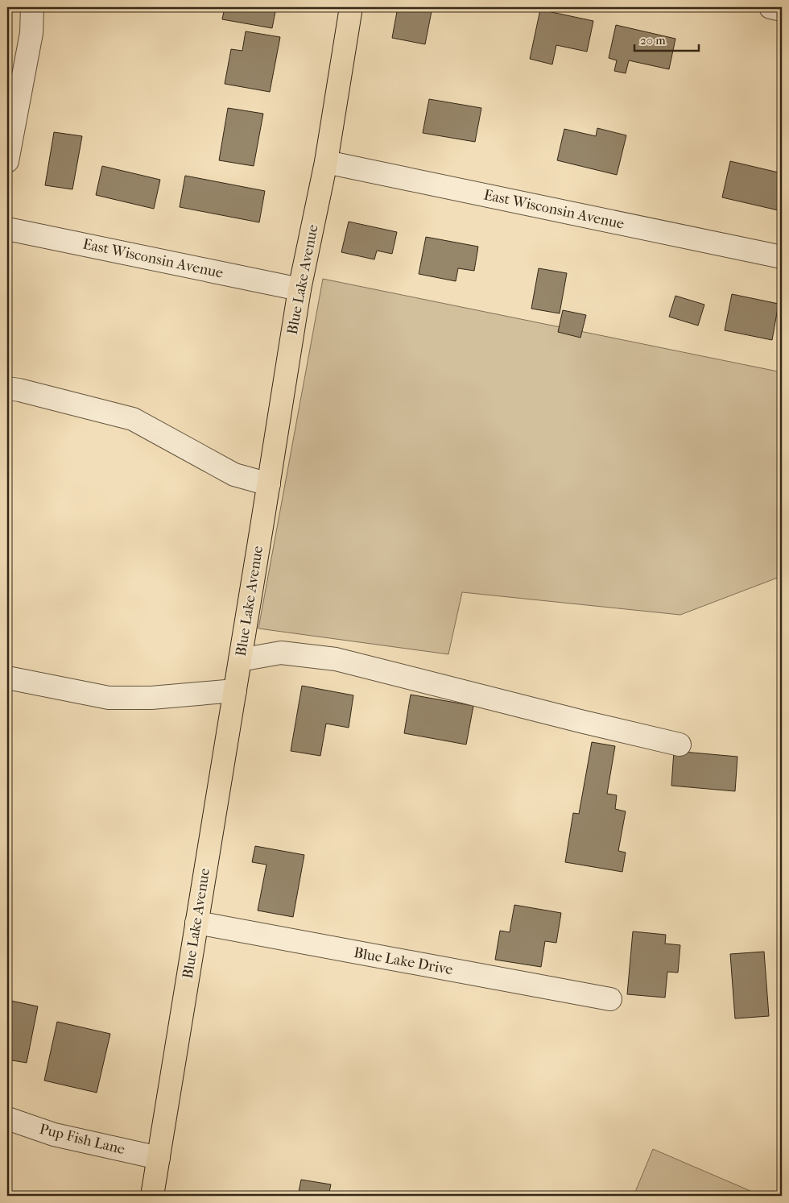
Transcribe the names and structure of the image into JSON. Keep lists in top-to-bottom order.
{
  "streets": {
    "main road": ["Blue Lake Avenue"],
    "street": ["East Wisconsin Avenue", "Blue Lake Drive", "Pup Fish Lane"]
  },
  "crossings": [
    ["East Wisconsin Avenue", "Blue Lake Avenue"],
    ["Blue Lake Avenue", "Blue Lake Drive"],
    ["Blue Lake Avenue", "Pup Fish Lane"]
  ],
  "scale_bar": "20 m"
}
